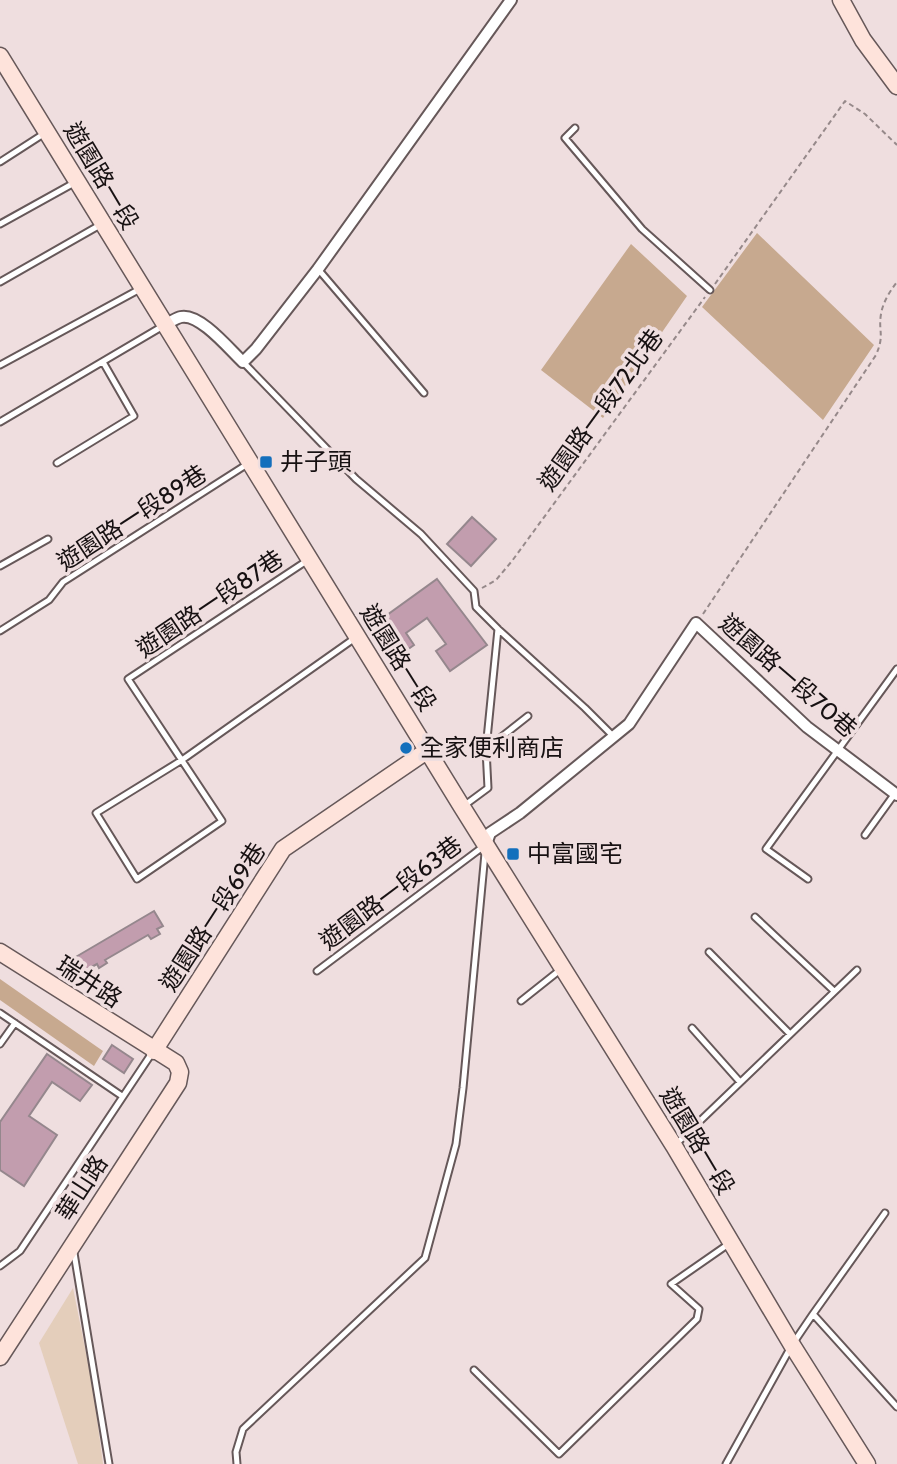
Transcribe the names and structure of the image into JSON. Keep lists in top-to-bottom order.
{
  "streets": {
    "street": [
      "遊園路一段",
      "遊園路一段70巷",
      "遊園路一段69巷",
      "瑞井路",
      "華山路"
    ],
    "lane": ["遊園路一段89巷", "遊園路一段87巷", "遊園路一段63巷"],
    "path": ["遊園路一段72北巷"]
  },
  "crossings": [
    ["遊園路一段", "遊園路一段89巷"],
    ["遊園路一段", "遊園路一段87巷"],
    ["遊園路一段", "遊園路一段70巷"],
    ["遊園路一段", "遊園路一段63巷"],
    ["遊園路一段", "遊園路一段69巷"],
    ["遊園路一段70巷", "遊園路一段63巷"],
    ["遊園路一段69巷", "瑞井路"],
    ["遊園路一段69巷", "華山路"],
    ["瑞井路", "華山路"]
  ],
  "places": {
    "transit": ["井子頭", "中富國宅"],
    "other": ["全家便利商店"]
  }
}
